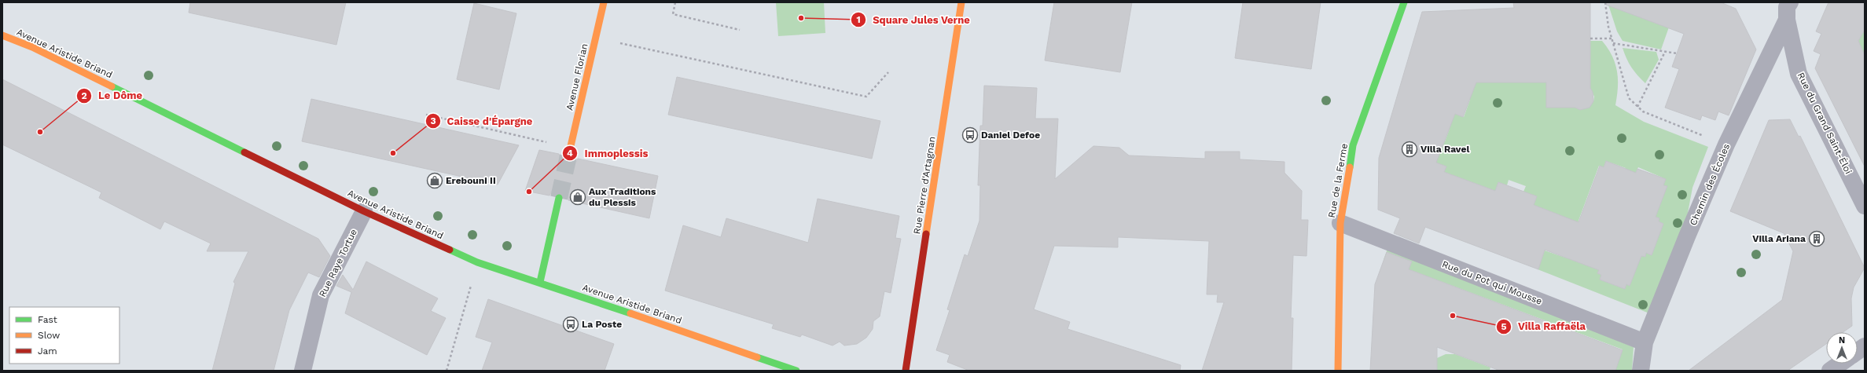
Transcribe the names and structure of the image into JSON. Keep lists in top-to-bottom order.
{
  "streets": {
    "street": [
      "Avenue Aristide Briand",
      "Avenue Florian",
      "Rue du Grand Saint-Éloi",
      "Rue de la Ferme",
      "Chemin des Écoles",
      "Rue Pierre d'Artagnan",
      "Rue Raye Tortue",
      "Rue du Pot qui Mousse"
    ]
  },
  "crossings": [
    ["Avenue Aristide Briand", "Rue Raye Tortue"],
    ["Rue du Grand Saint-Éloi", "Chemin des Écoles"],
    ["Rue de la Ferme", "Rue du Pot qui Mousse"],
    ["Chemin des Écoles", "Rue du Pot qui Mousse"]
  ],
  "places": {
    "other": [
      "Square Jules Verne",
      "Le Dôme",
      "Caisse d'Épargne",
      "Immoplessis",
      "Villa Raffaëla"
    ],
    "bus stop": ["Daniel Defoe", "La Poste"],
    "building": ["Villa Ravel", "Villa Ariana"],
    "shop": ["Erebouni II", "Aux Traditions du Plessis"]
  },
  "legend": ["Fast", "Slow", "Jam"],
  "north": "top"
}
